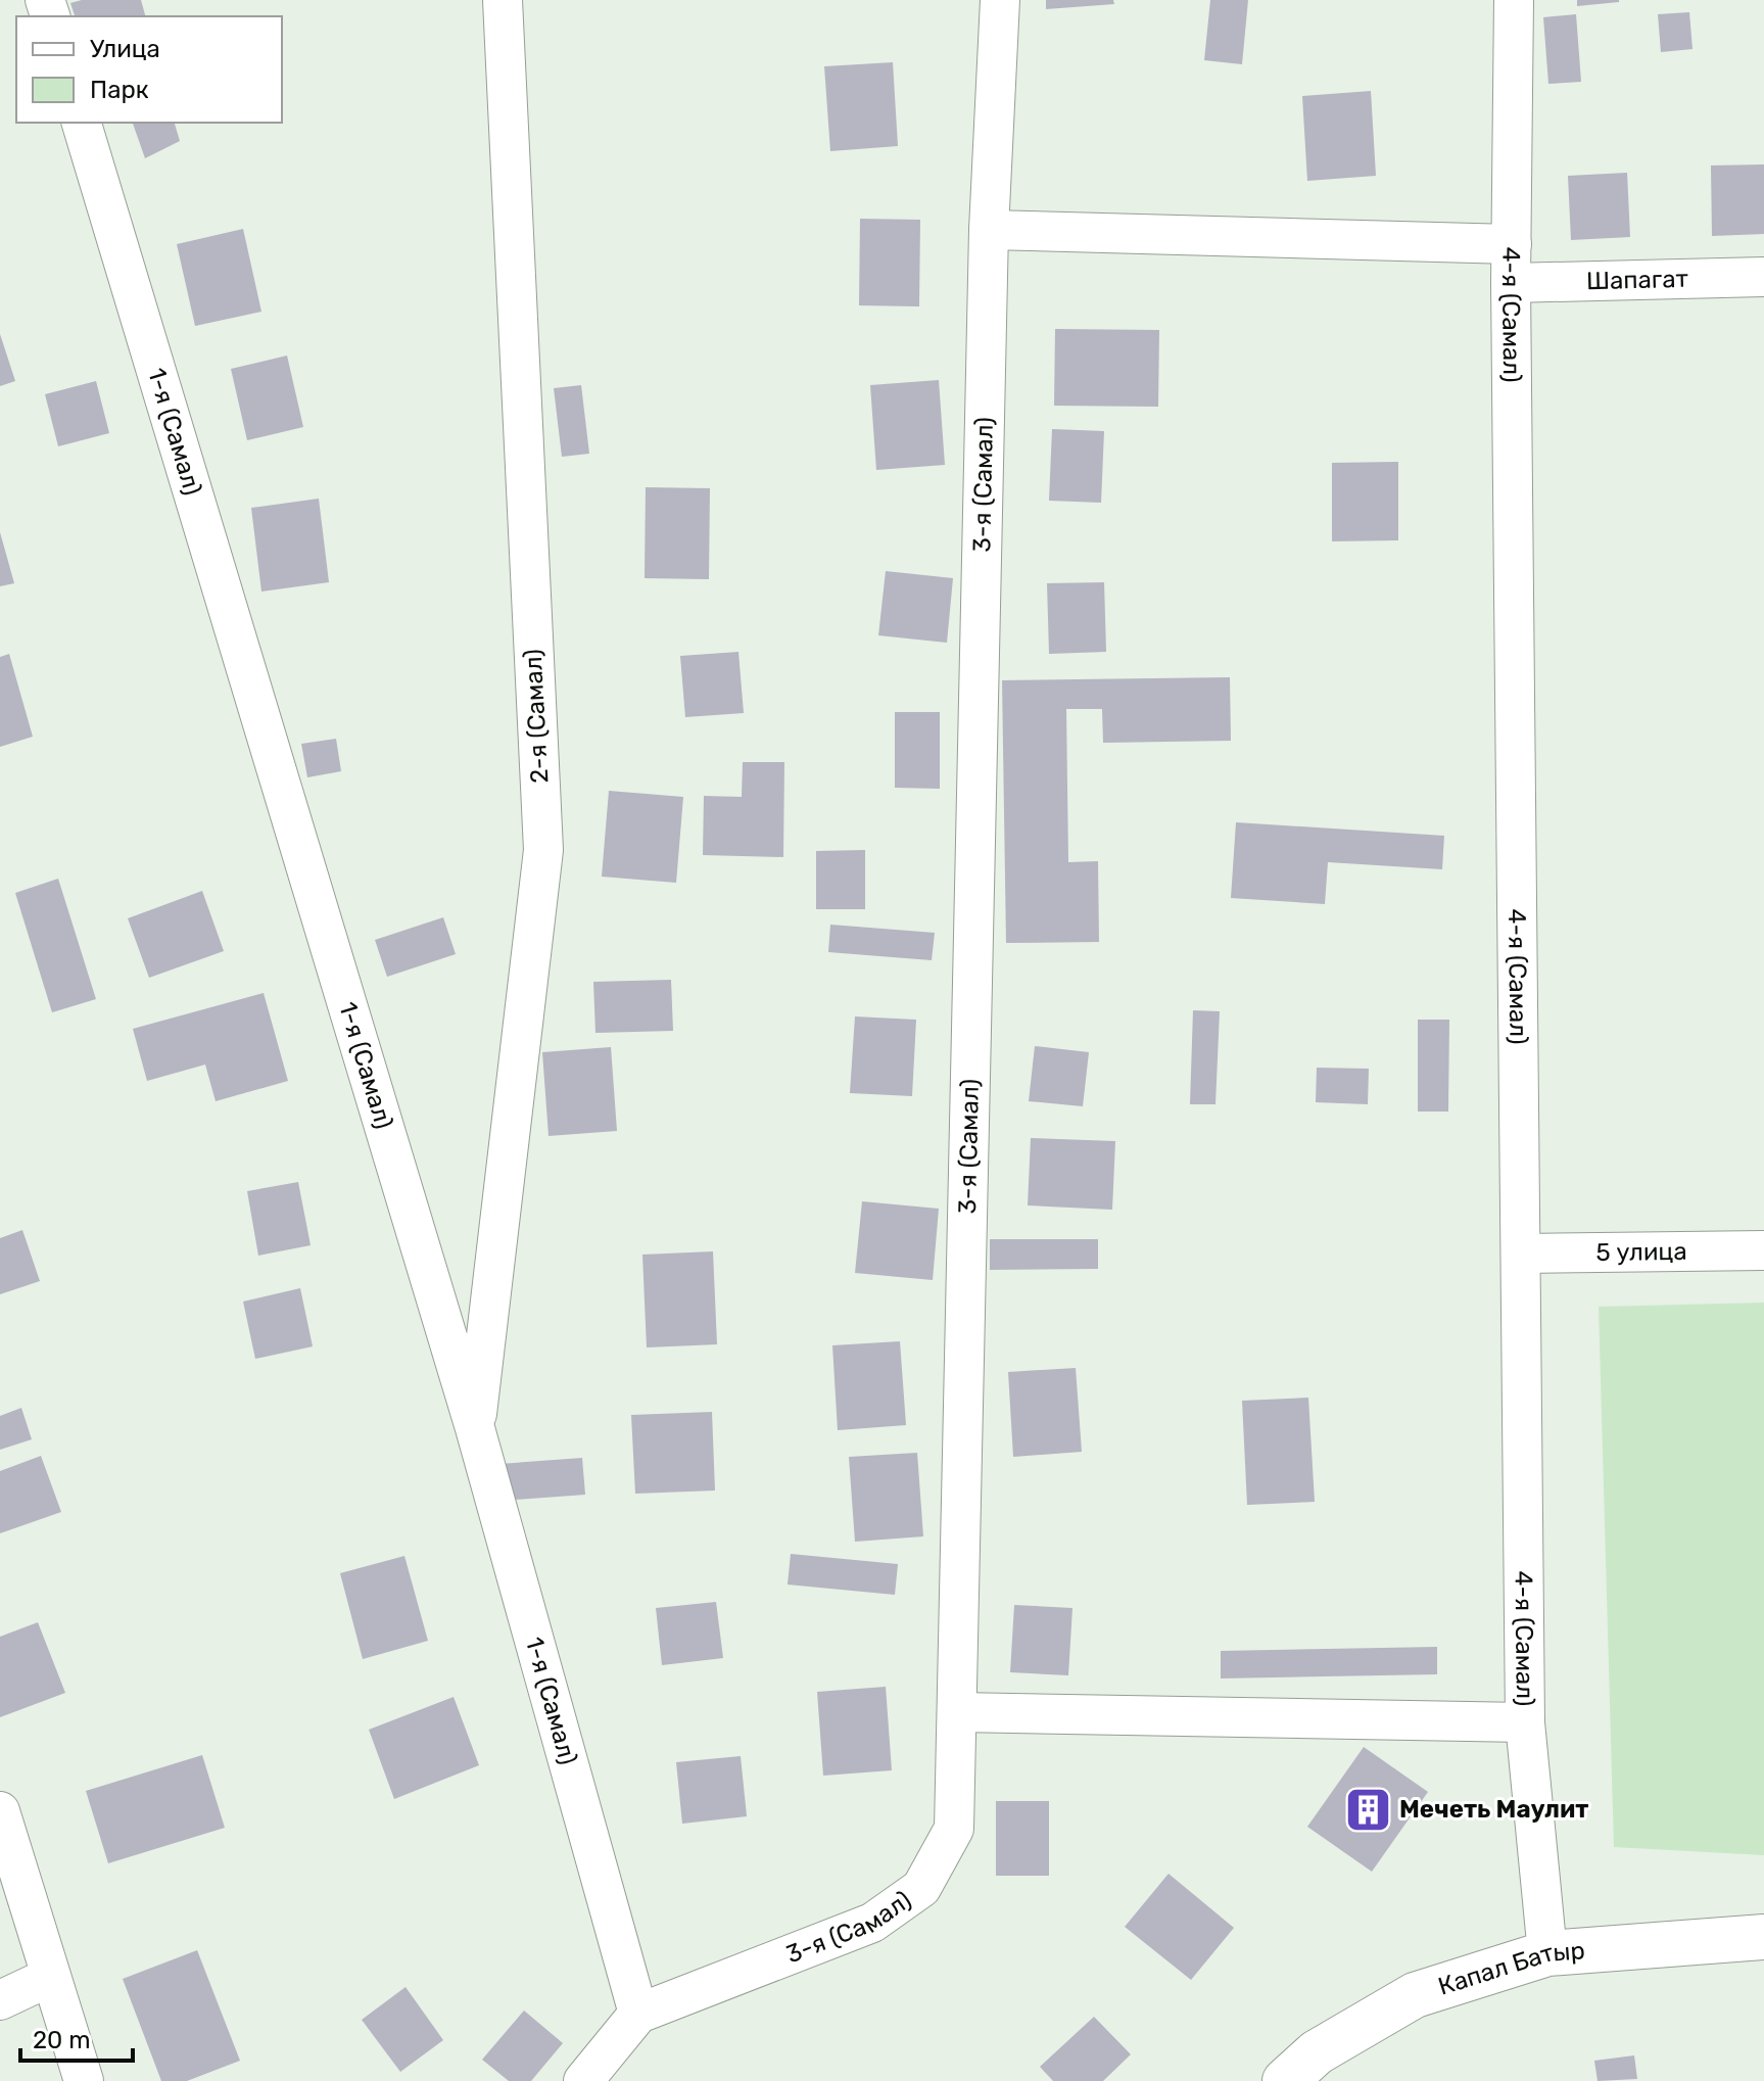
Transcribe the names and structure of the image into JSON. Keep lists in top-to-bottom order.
{
  "streets": {
    "main road": ["Капал Батыр"],
    "street": [
      "Шапагат",
      "4-я (Самал)",
      "1-я (Самал)",
      "3-я (Самал)",
      "2-я (Самал)",
      "5 улица"
    ]
  },
  "crossings": [
    ["Шапагат", "4-я (Самал)"],
    ["4-я (Самал)", "5 улица"],
    ["4-я (Самал)", "Капал Батыр"],
    ["1-я (Самал)", "3-я (Самал)"],
    ["1-я (Самал)", "2-я (Самал)"]
  ],
  "places": {
    "building": ["Мечеть Маулит"]
  },
  "legend": ["Улица", "Парк"],
  "scale_bar": "20 m"
}
